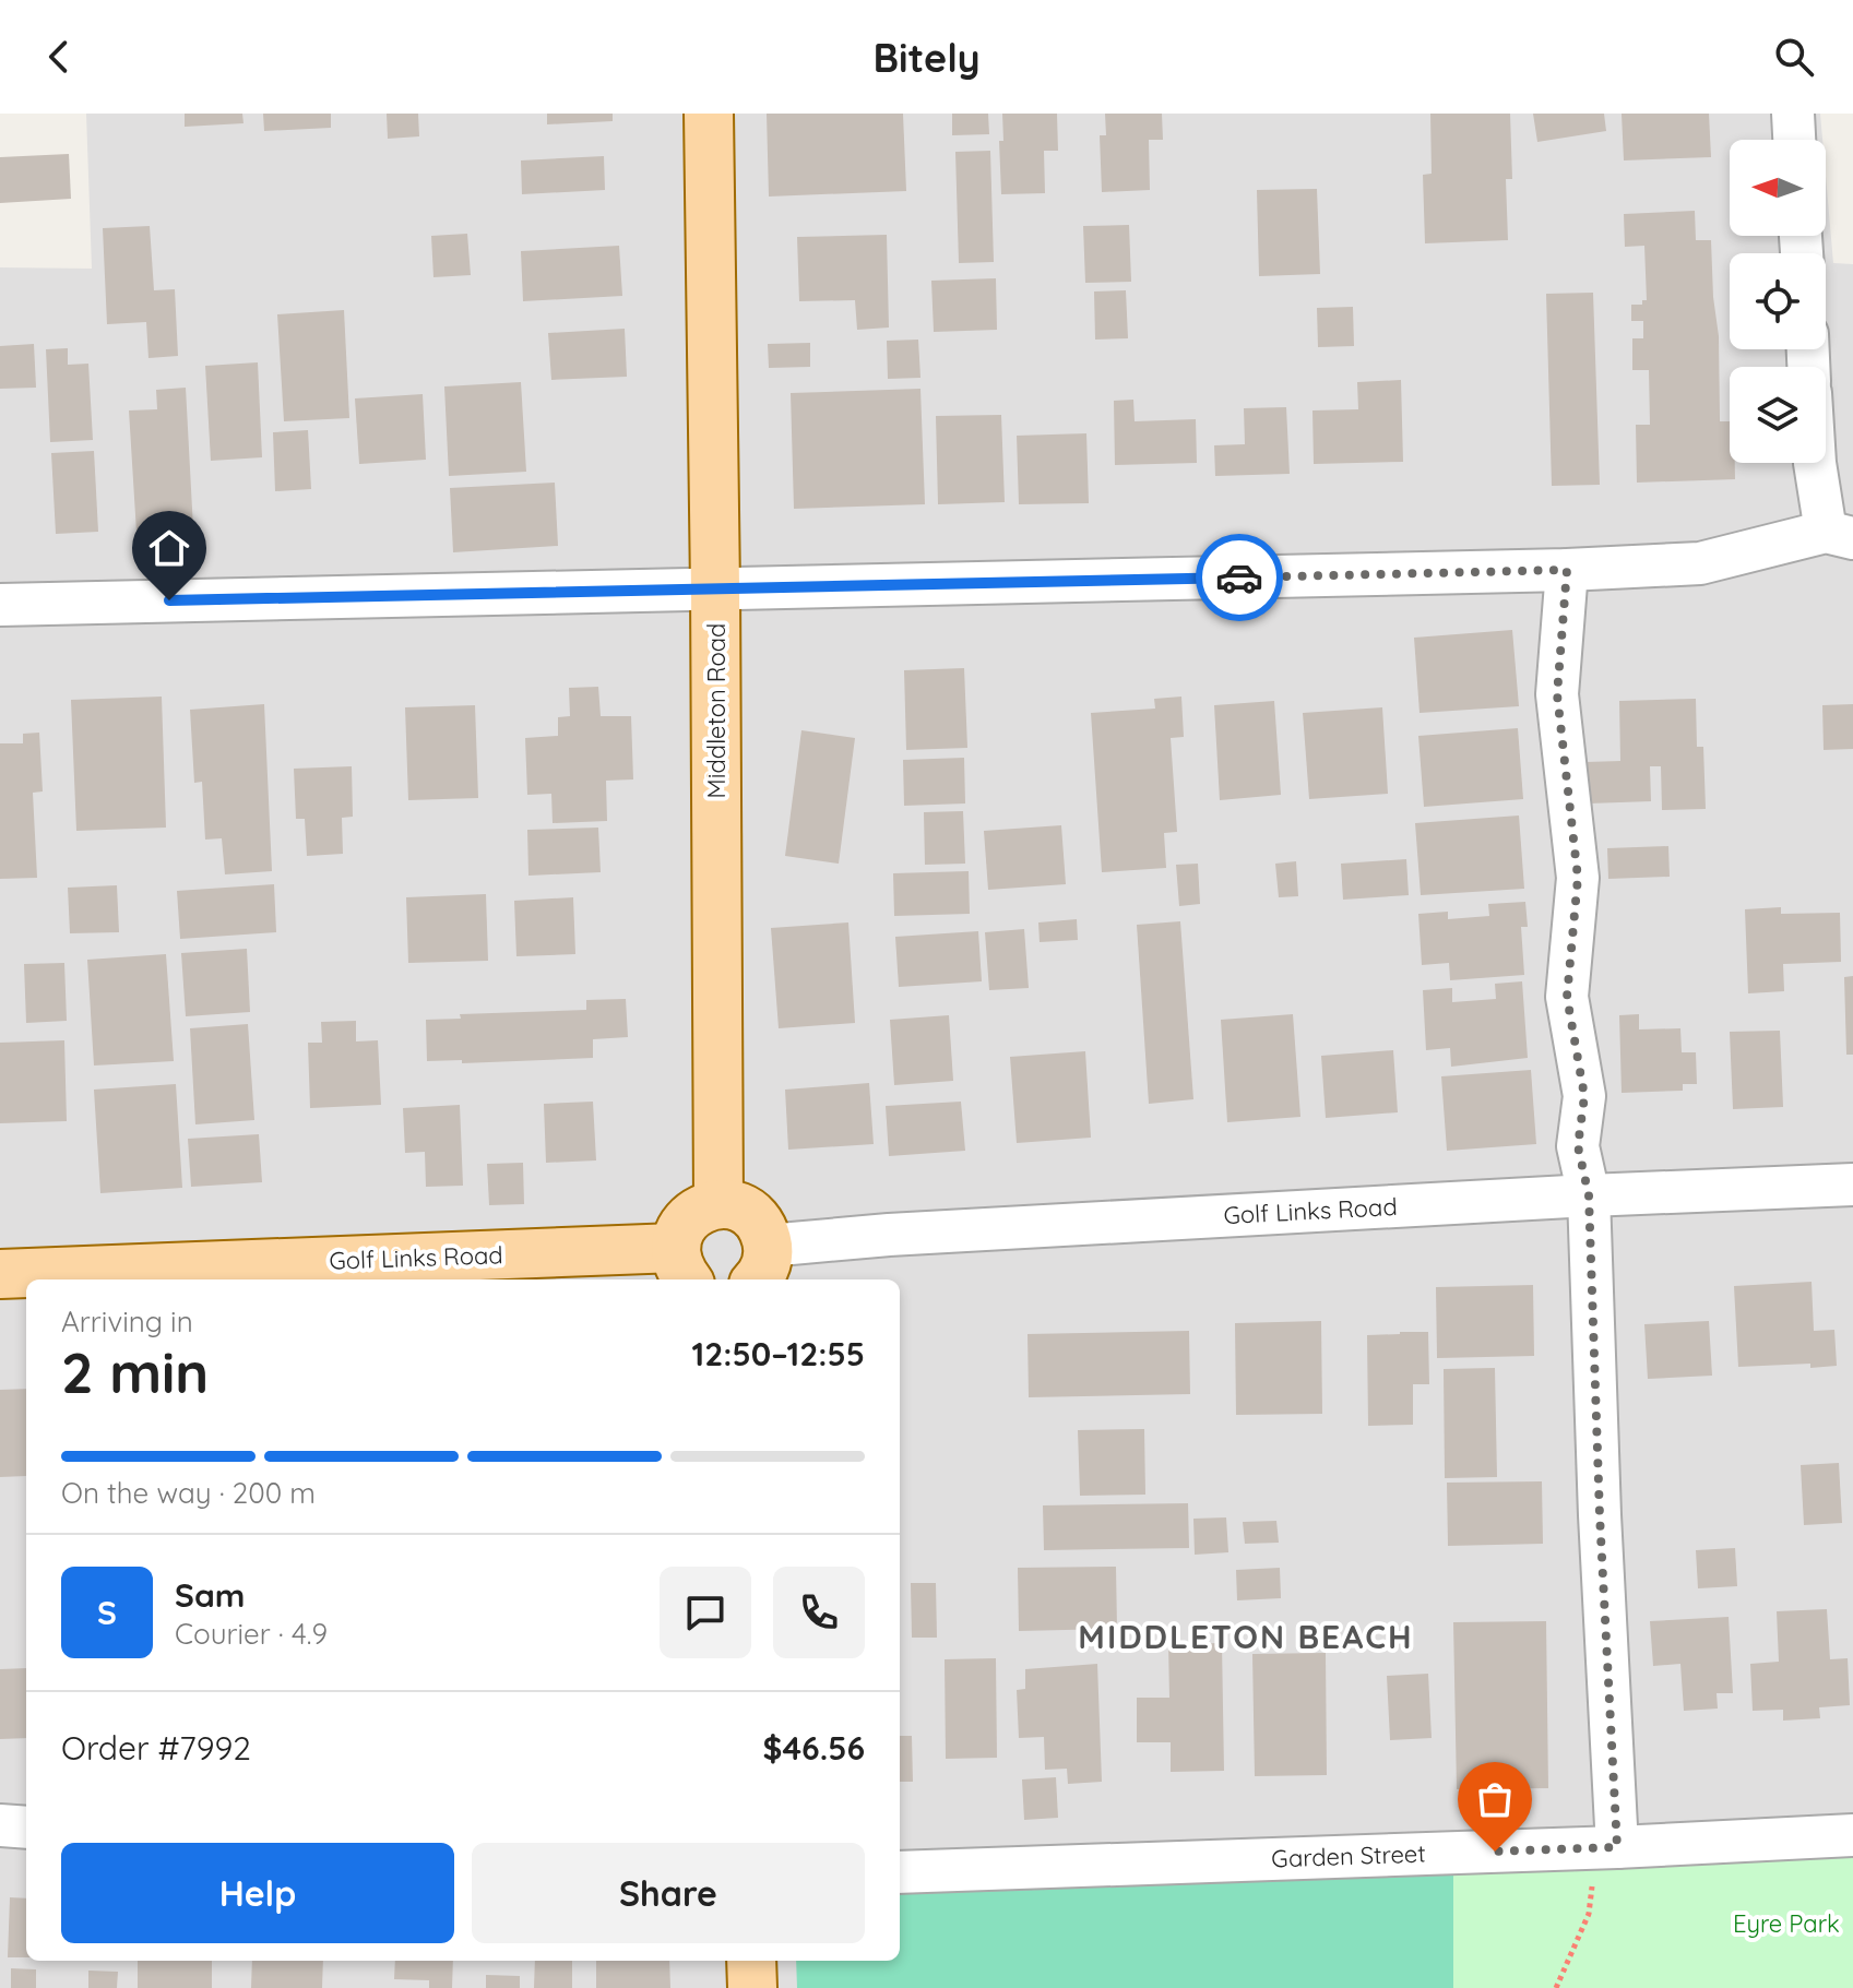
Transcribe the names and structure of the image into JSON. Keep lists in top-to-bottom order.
{
  "streets": {
    "main road": ["Middleton Road", "Golf Links Road"],
    "street": ["Garden Street"]
  },
  "districts": ["MIDDLETON BEACH"],
  "parks": ["Eyre Park"],
  "north": "left",
  "page": {
    "header": "Bitely",
    "heading": ["2 min", "Arriving in", "12:50–12:55"],
    "panel": [
      "Sam",
      "Courier · 4.9",
      "Order #7992",
      "$46.56"
    ],
    "bar": "On the way · 200 m",
    "round": "S",
    "buttons": ["Help", "Share"]
  }
}
